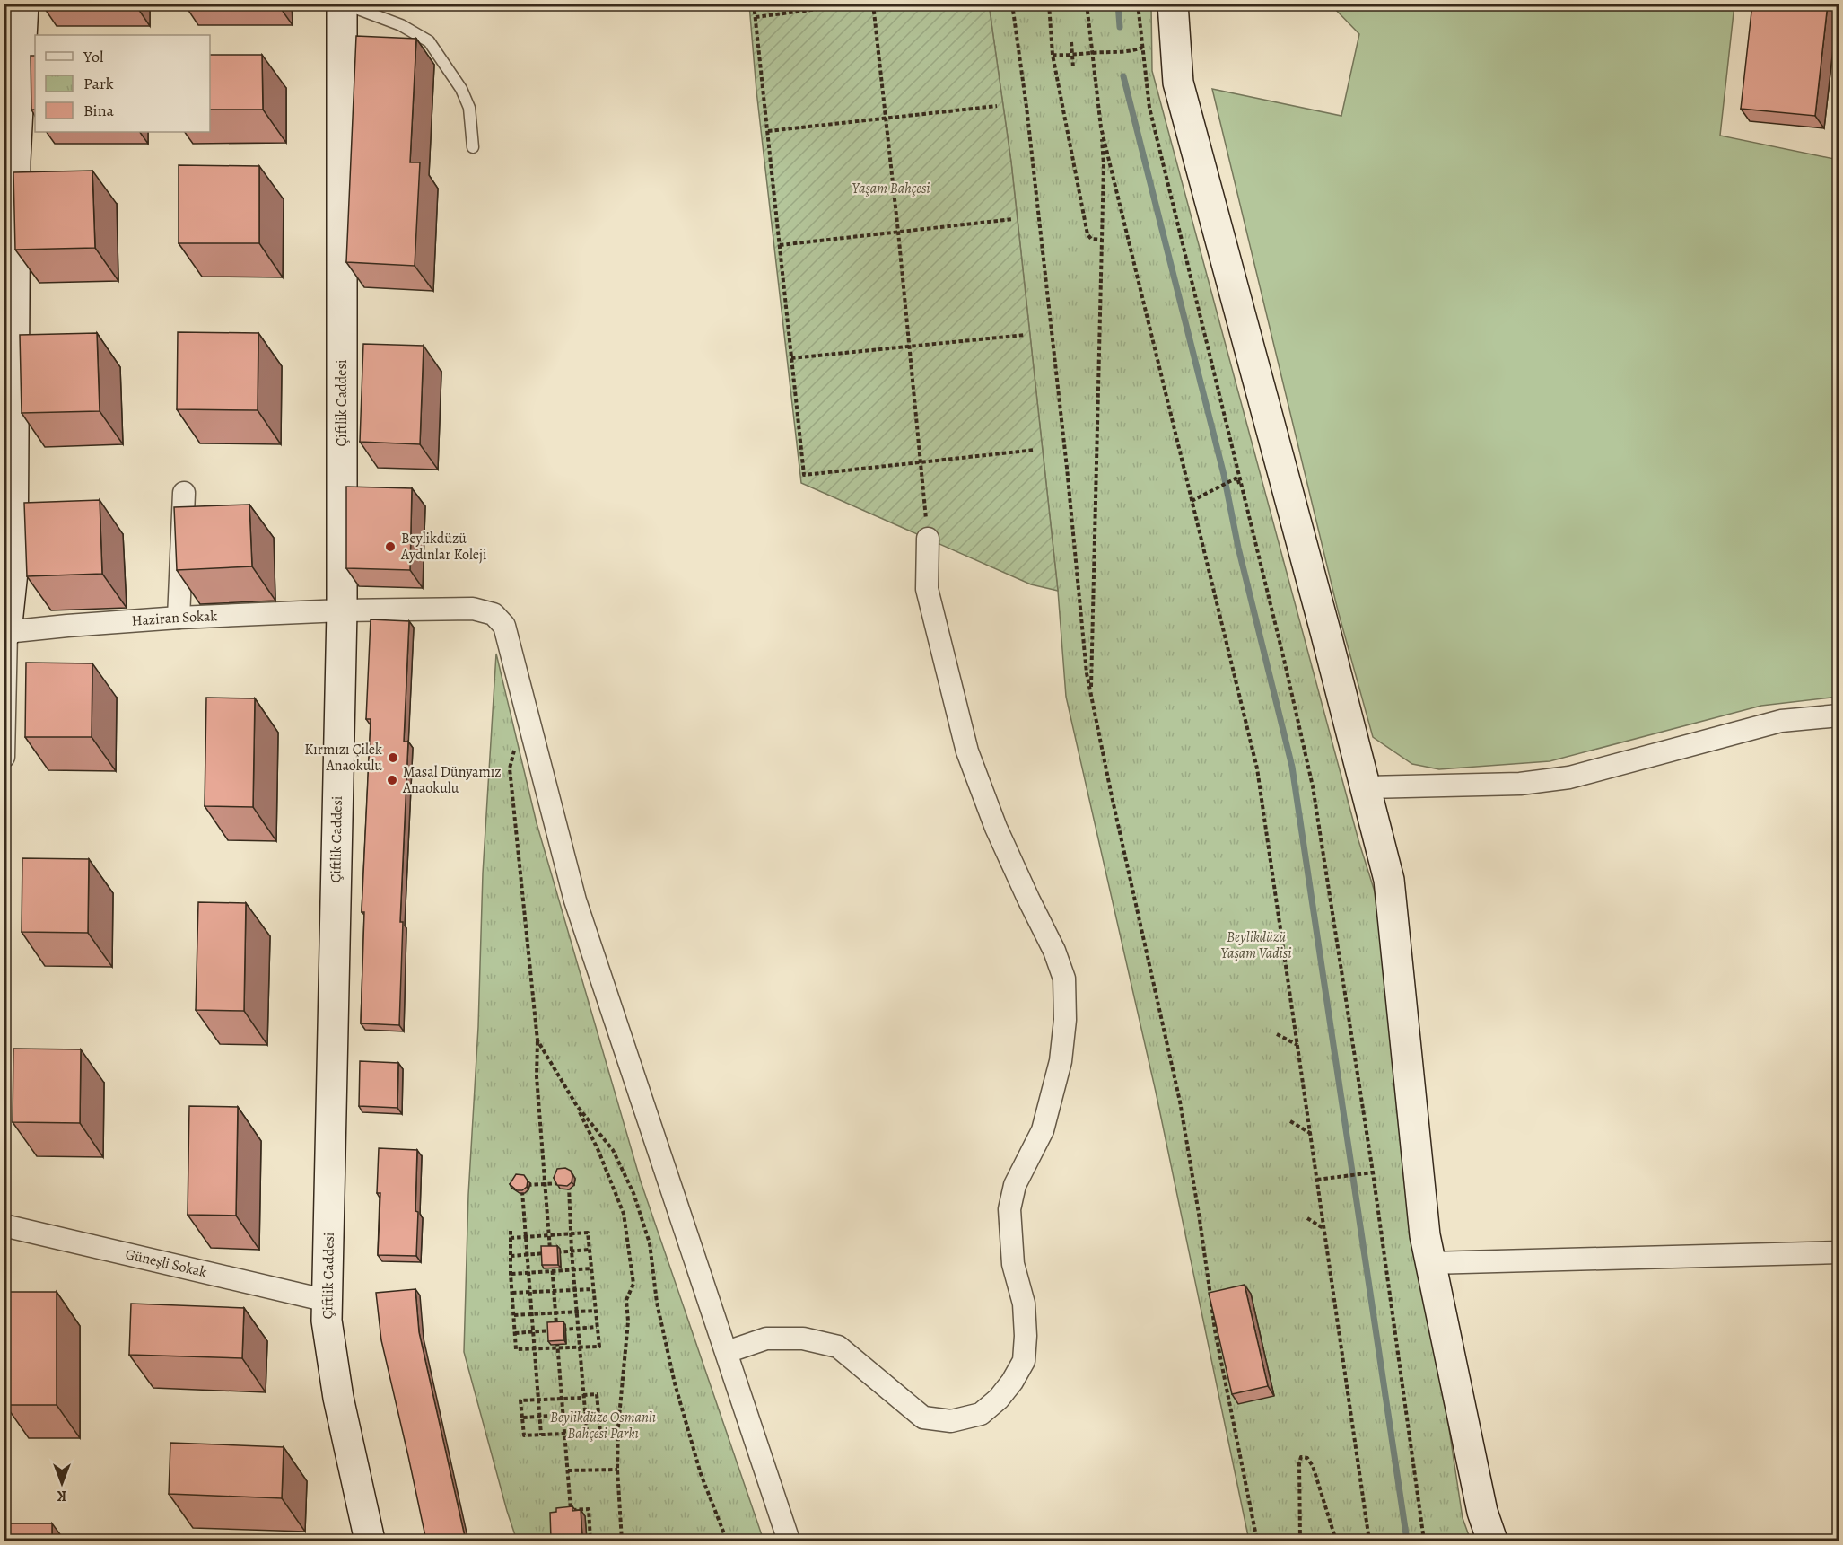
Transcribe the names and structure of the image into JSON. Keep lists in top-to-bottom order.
{
  "streets": {
    "street": ["Çiftlik Caddesi", "Haziran Sokak", "Güneşli Sokak"]
  },
  "crossings": [
    ["Çiftlik Caddesi", "Haziran Sokak"],
    ["Çiftlik Caddesi", "Güneşli Sokak"]
  ],
  "parks": ["Yaşam Bahçesi", "Beylikdüzü Yaşam Vadisi", "Beylikdüze Osmanlı Bahçesi Parkı"],
  "places": ["Beylikdüzü Aydınlar Koleji", "Kırmızı Çilek Anaokulu", "Masal Dünyamız Anaokulu"],
  "legend": ["Yol", "Park", "Bina"],
  "north": "bottom"
}
